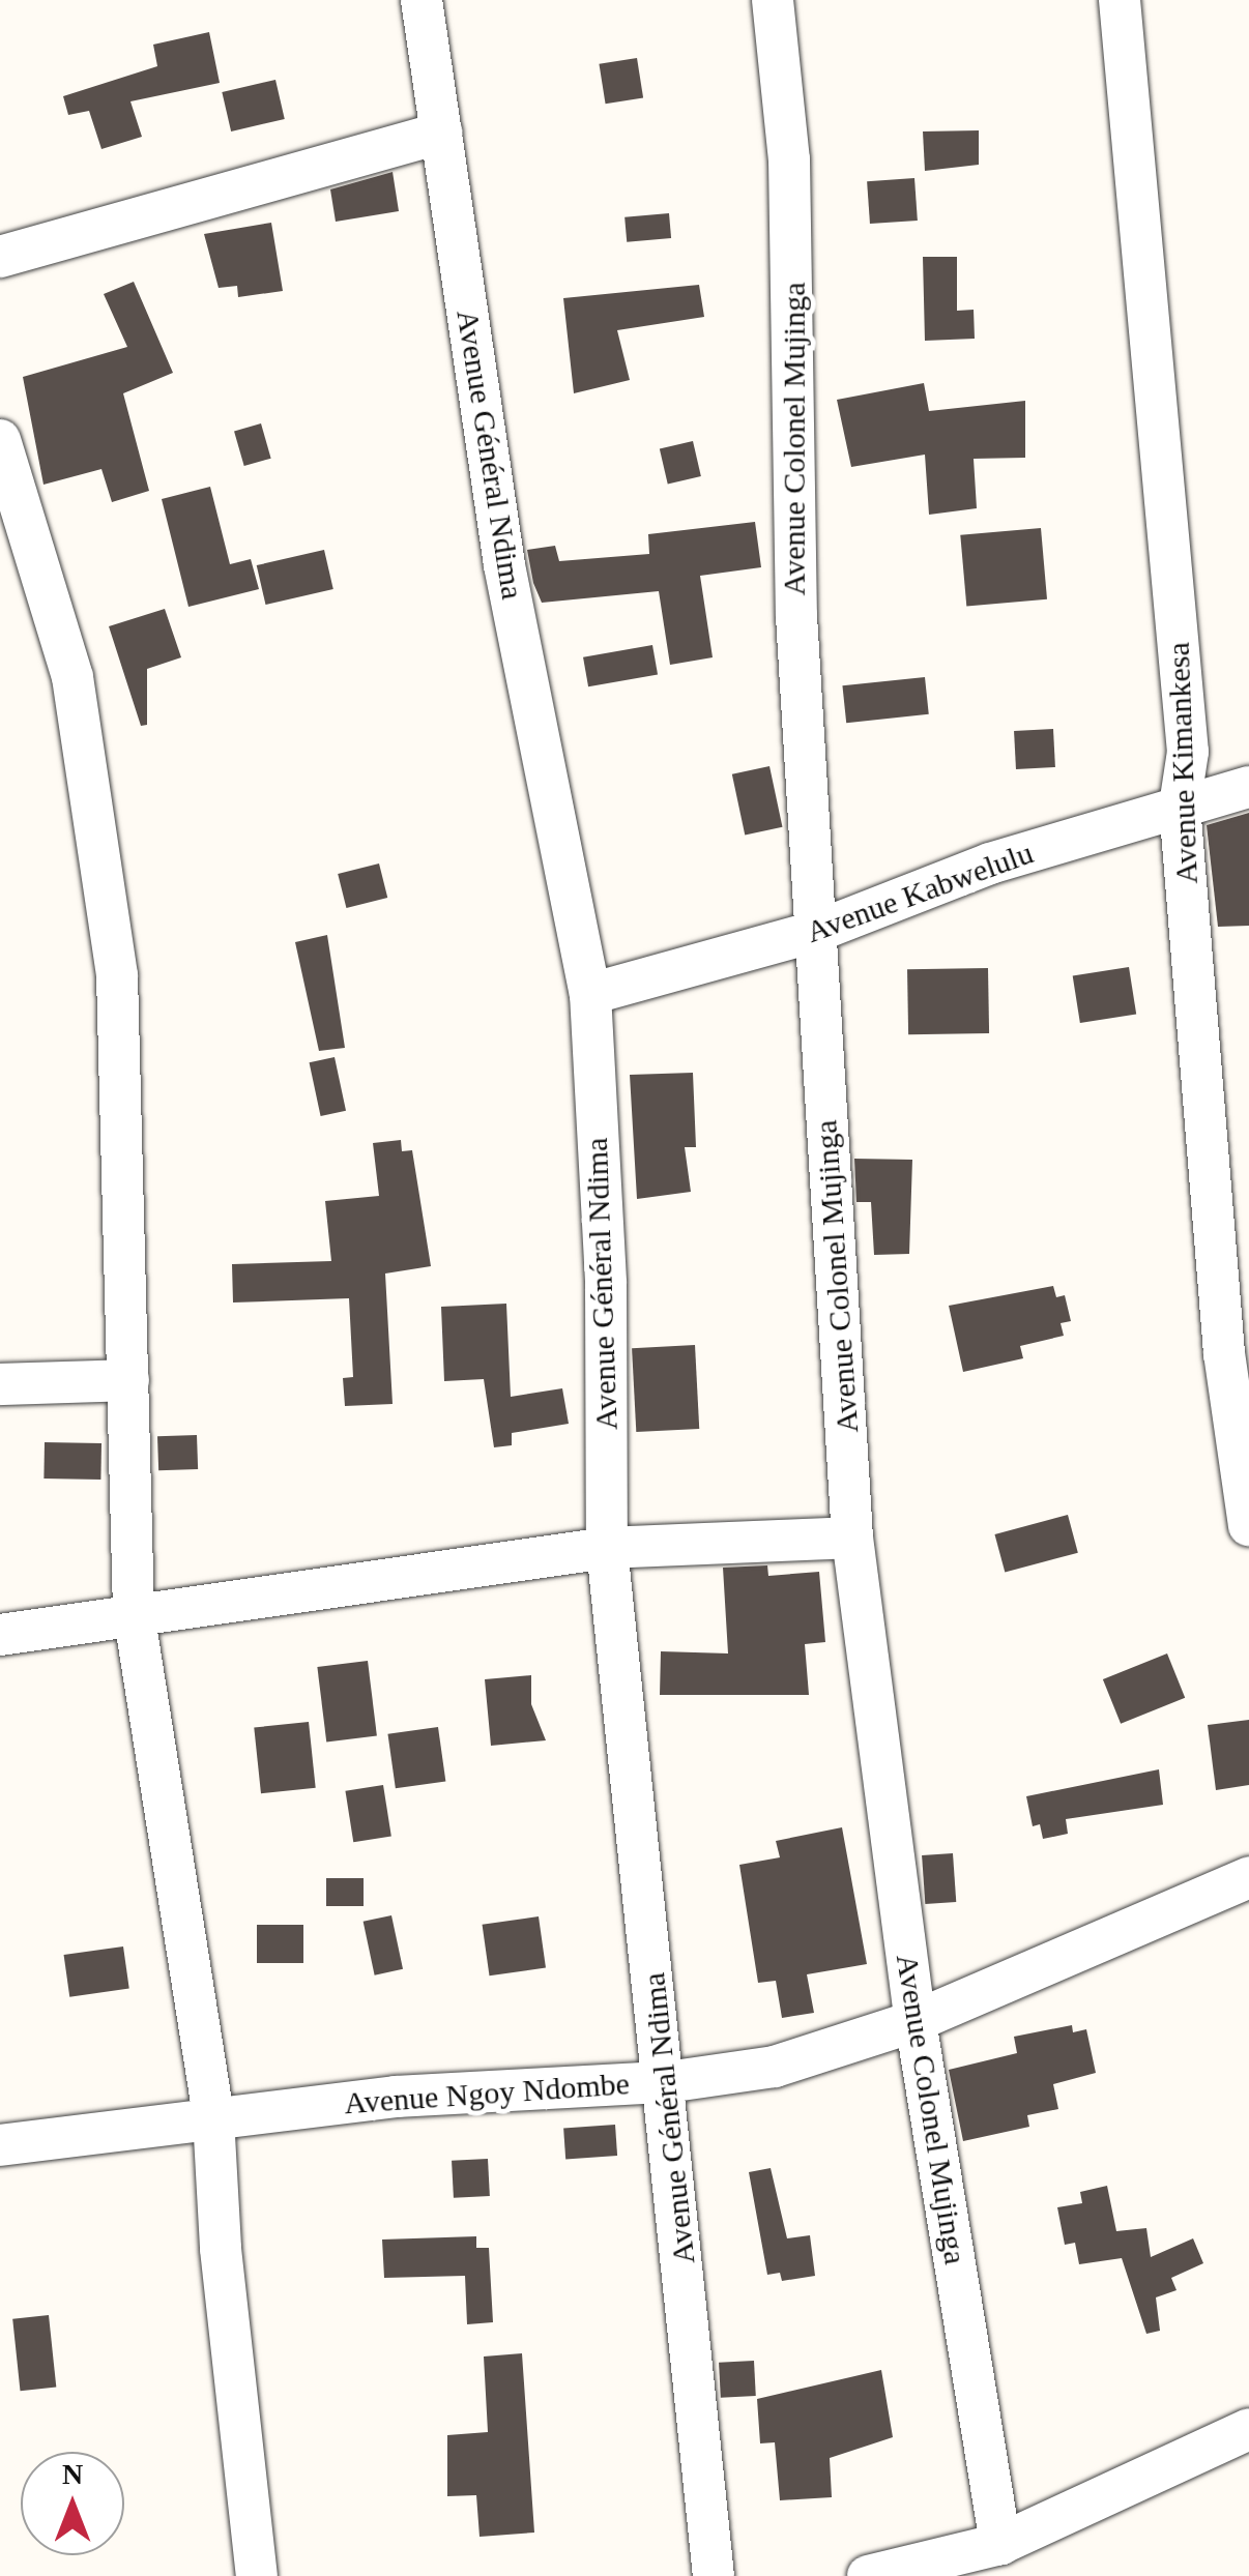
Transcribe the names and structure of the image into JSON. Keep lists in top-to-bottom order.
{
  "streets": {
    "street": [
      "Avenue Colonel Mujinga",
      "Avenue Général Ndima",
      "Avenue Kimankesa",
      "Avenue Kabwelulu",
      "Avenue Ngoy Ndombe"
    ]
  },
  "crossings": [
    ["Avenue Colonel Mujinga", "Avenue Kabwelulu"],
    ["Avenue Colonel Mujinga", "Avenue Ngoy Ndombe"],
    ["Avenue Général Ndima", "Avenue Kabwelulu"],
    ["Avenue Général Ndima", "Avenue Ngoy Ndombe"],
    ["Avenue Kimankesa", "Avenue Kabwelulu"]
  ],
  "north": "top"
}
